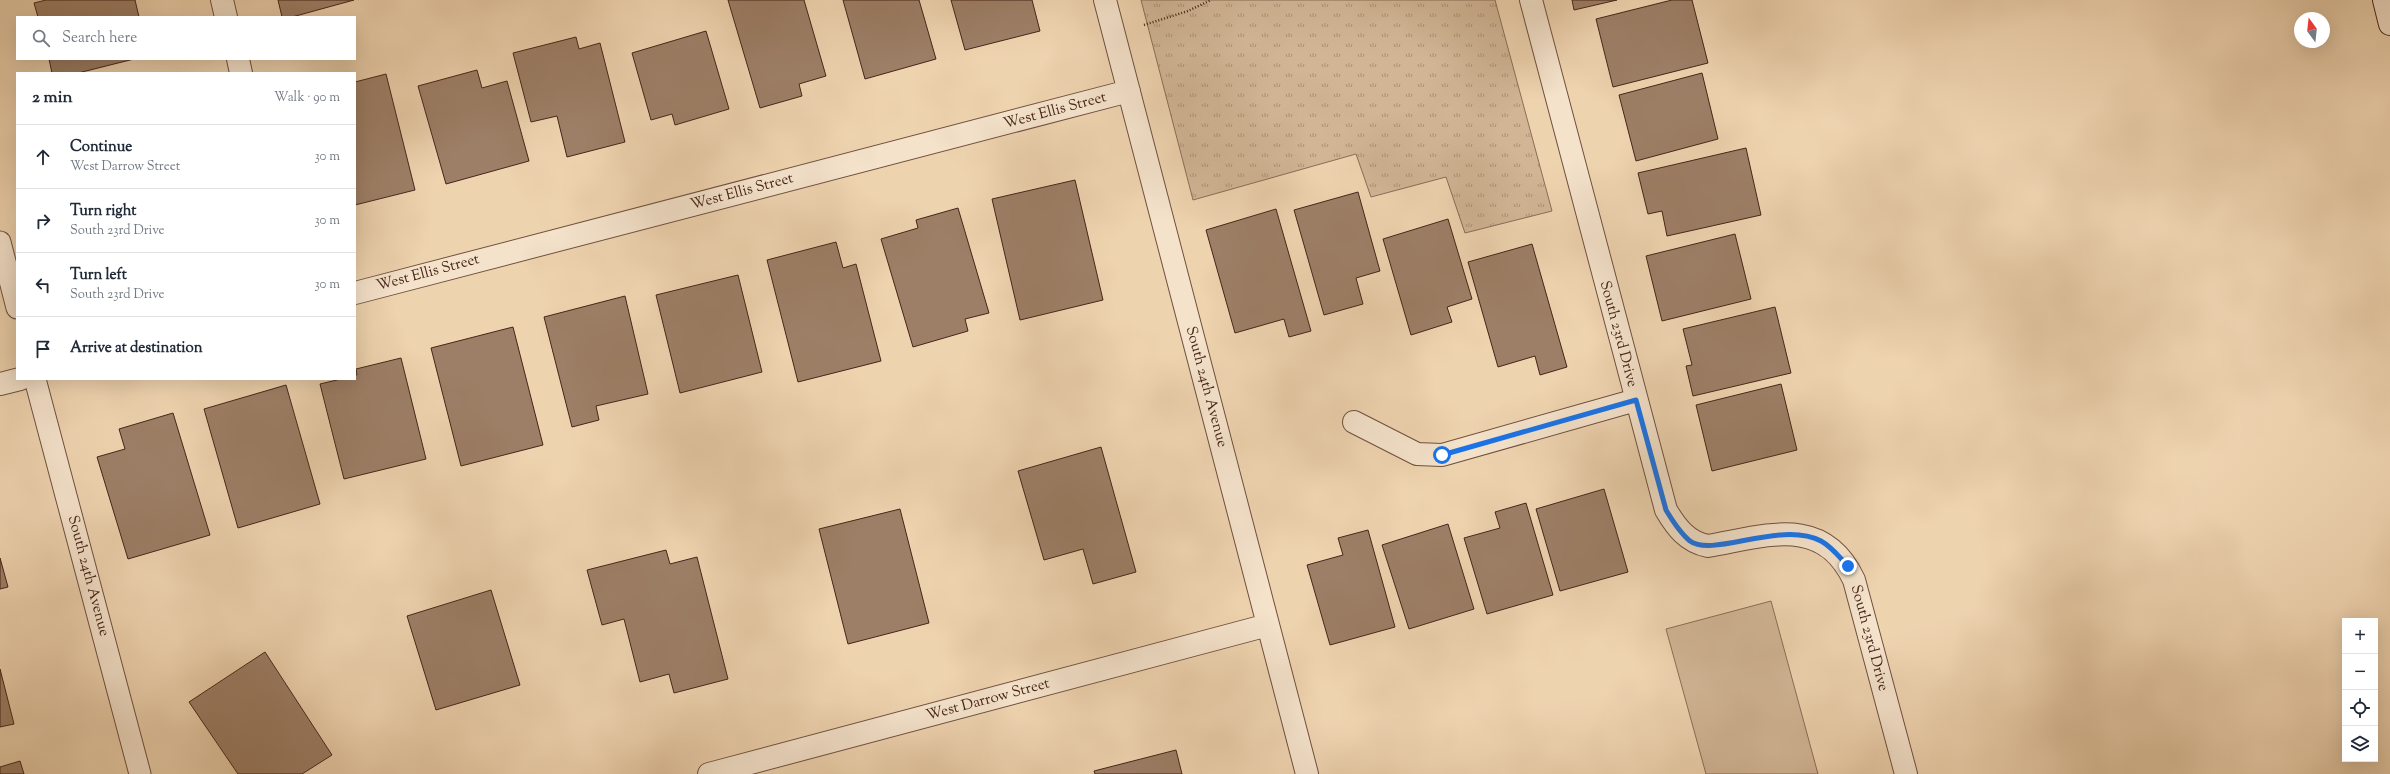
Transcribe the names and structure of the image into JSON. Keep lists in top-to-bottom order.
{
  "streets": {
    "street": [
      "West Ellis Street",
      "South 23rd Drive",
      "South 24th Avenue",
      "West Darrow Street"
    ]
  },
  "crossings": [
    ["West Ellis Street", "South 24th Avenue"],
    ["South 24th Avenue", "West Darrow Street"]
  ],
  "north": "top",
  "page": {
    "search": "Search here",
    "heading": ["2 min", "Walk · 90 m"],
    "list": [
      ["Continue", "West Darrow Street", "30 m"],
      ["Turn right", "South 23rd Drive", "30 m"],
      ["Turn left", "South 23rd Drive", "30 m"],
      "Arrive at destination"
    ],
    "map_buttons": ["+", "−"]
  }
}
